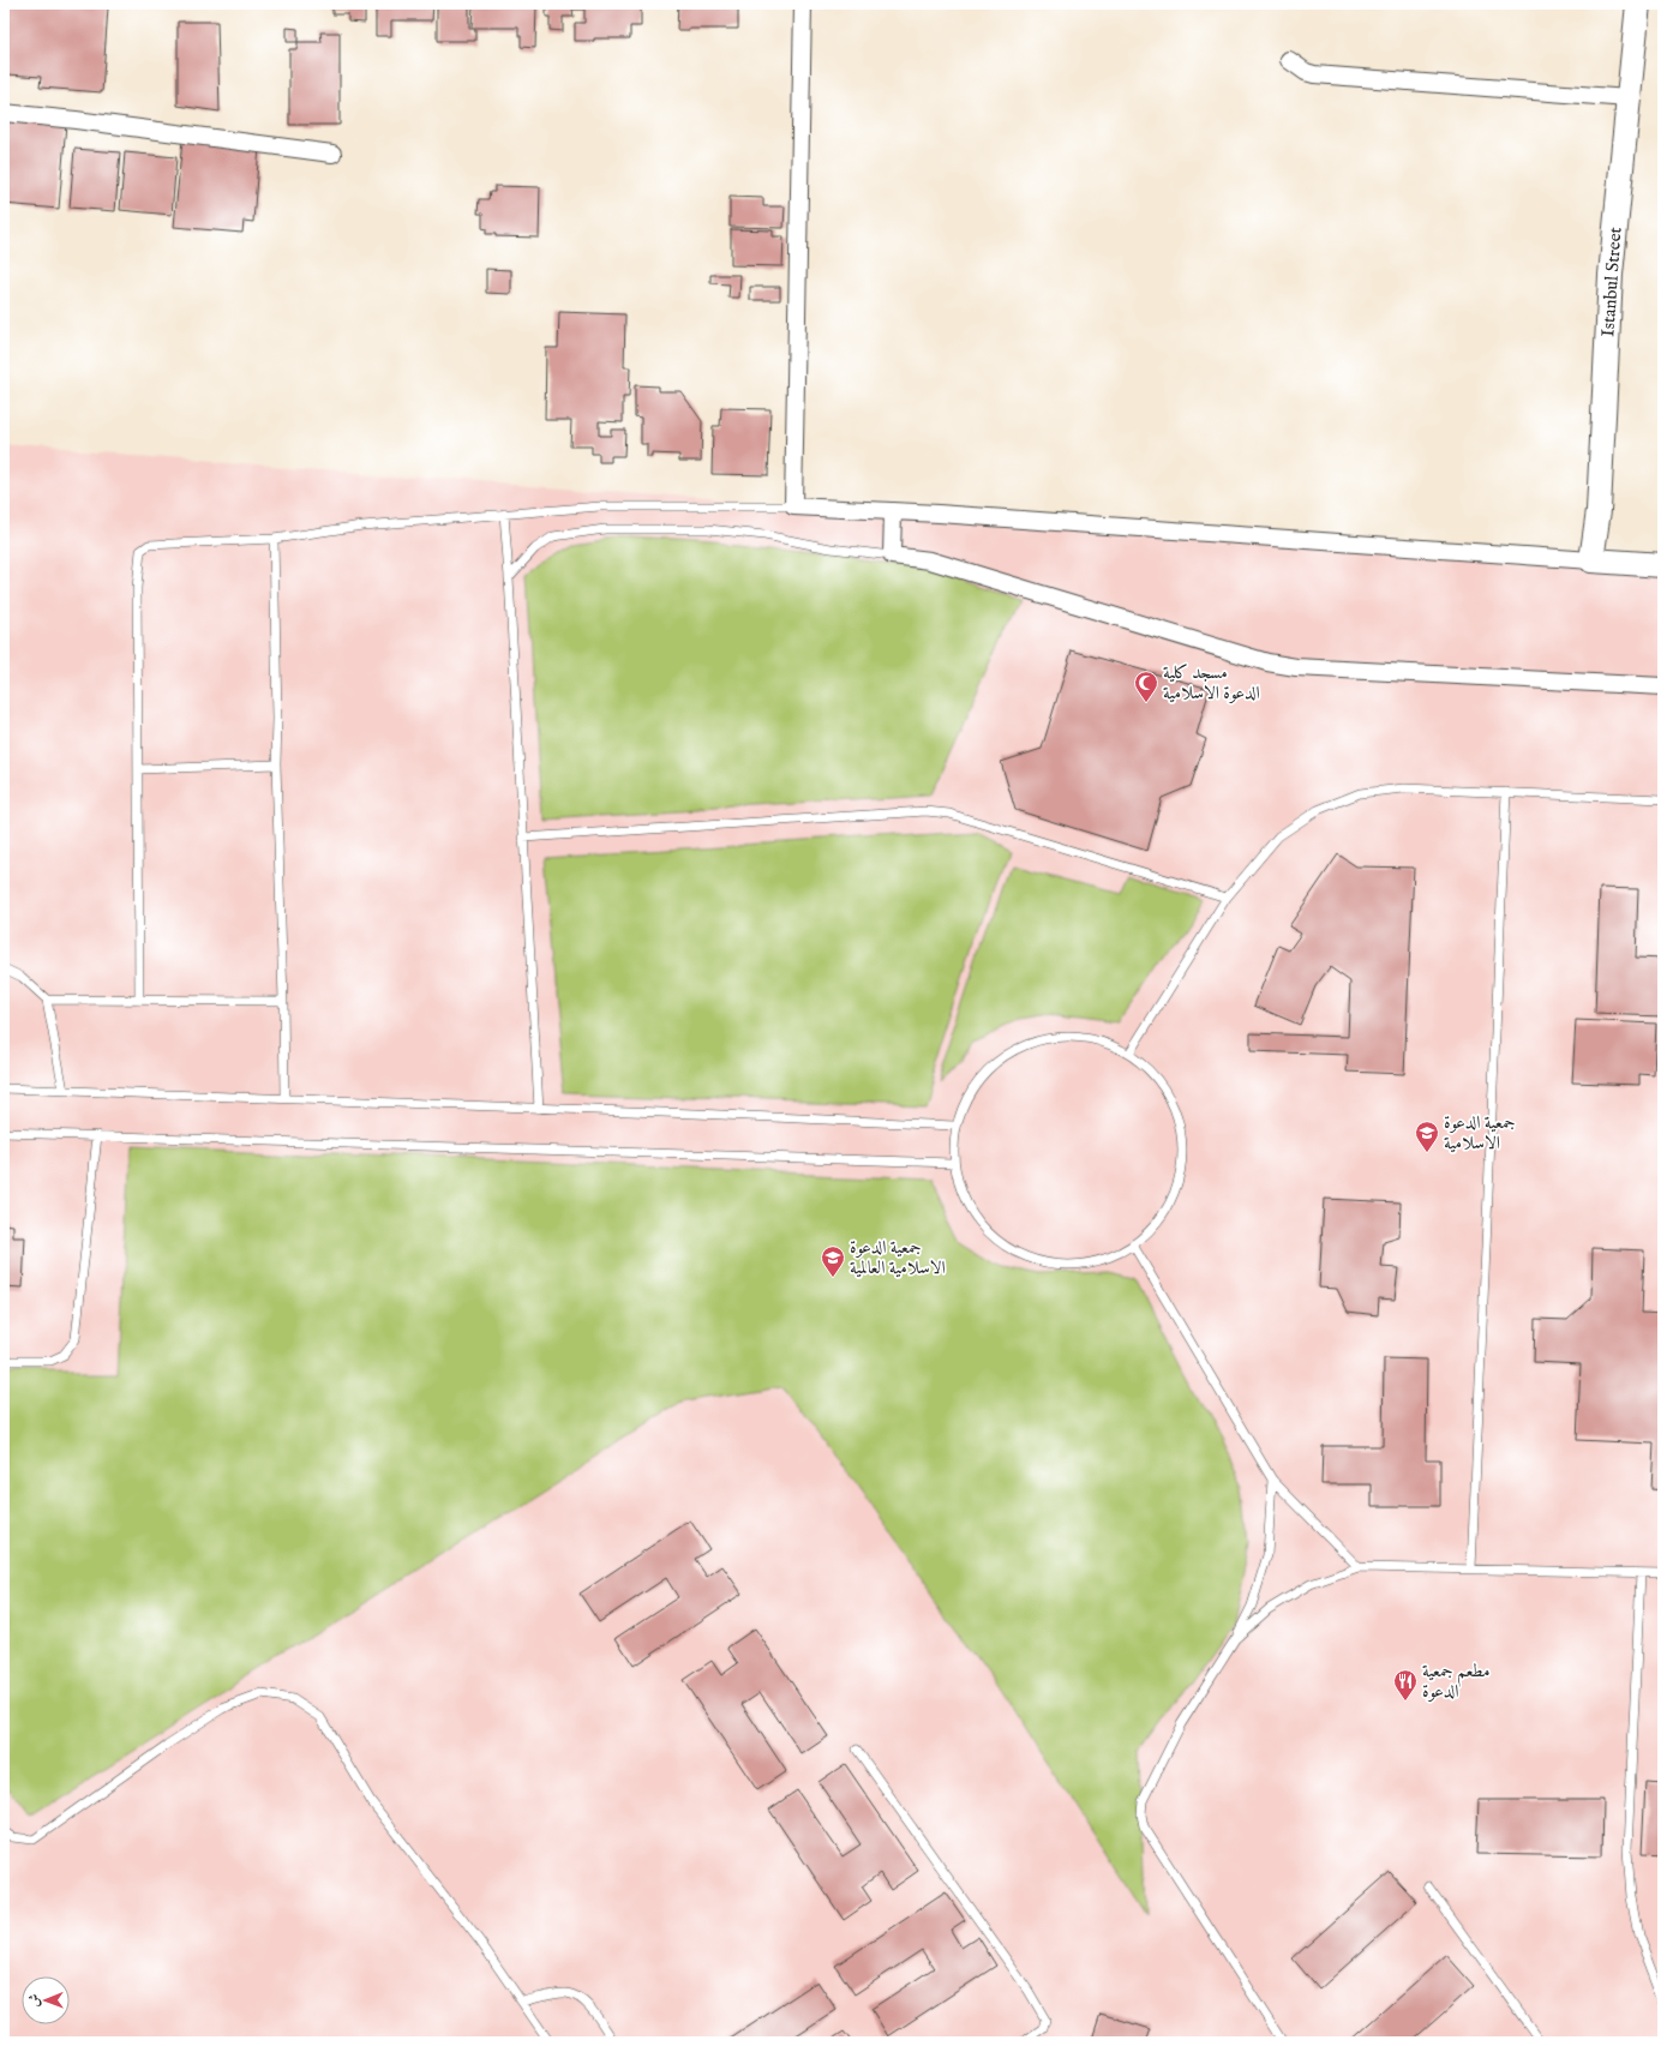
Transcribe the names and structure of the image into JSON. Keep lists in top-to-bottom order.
{
  "streets": {
    "street": ["Istanbul Street"]
  },
  "places": {
    "mosque": ["مسجد كلية الدعوة الاسلامية"],
    "school or university": ["جمعية الدعوة الاسلامية", "جمعية الدعوة الاسلامية العالمية"],
    "restaurant": ["مطعم جمعية الدعوة"]
  },
  "north": "left"
}
